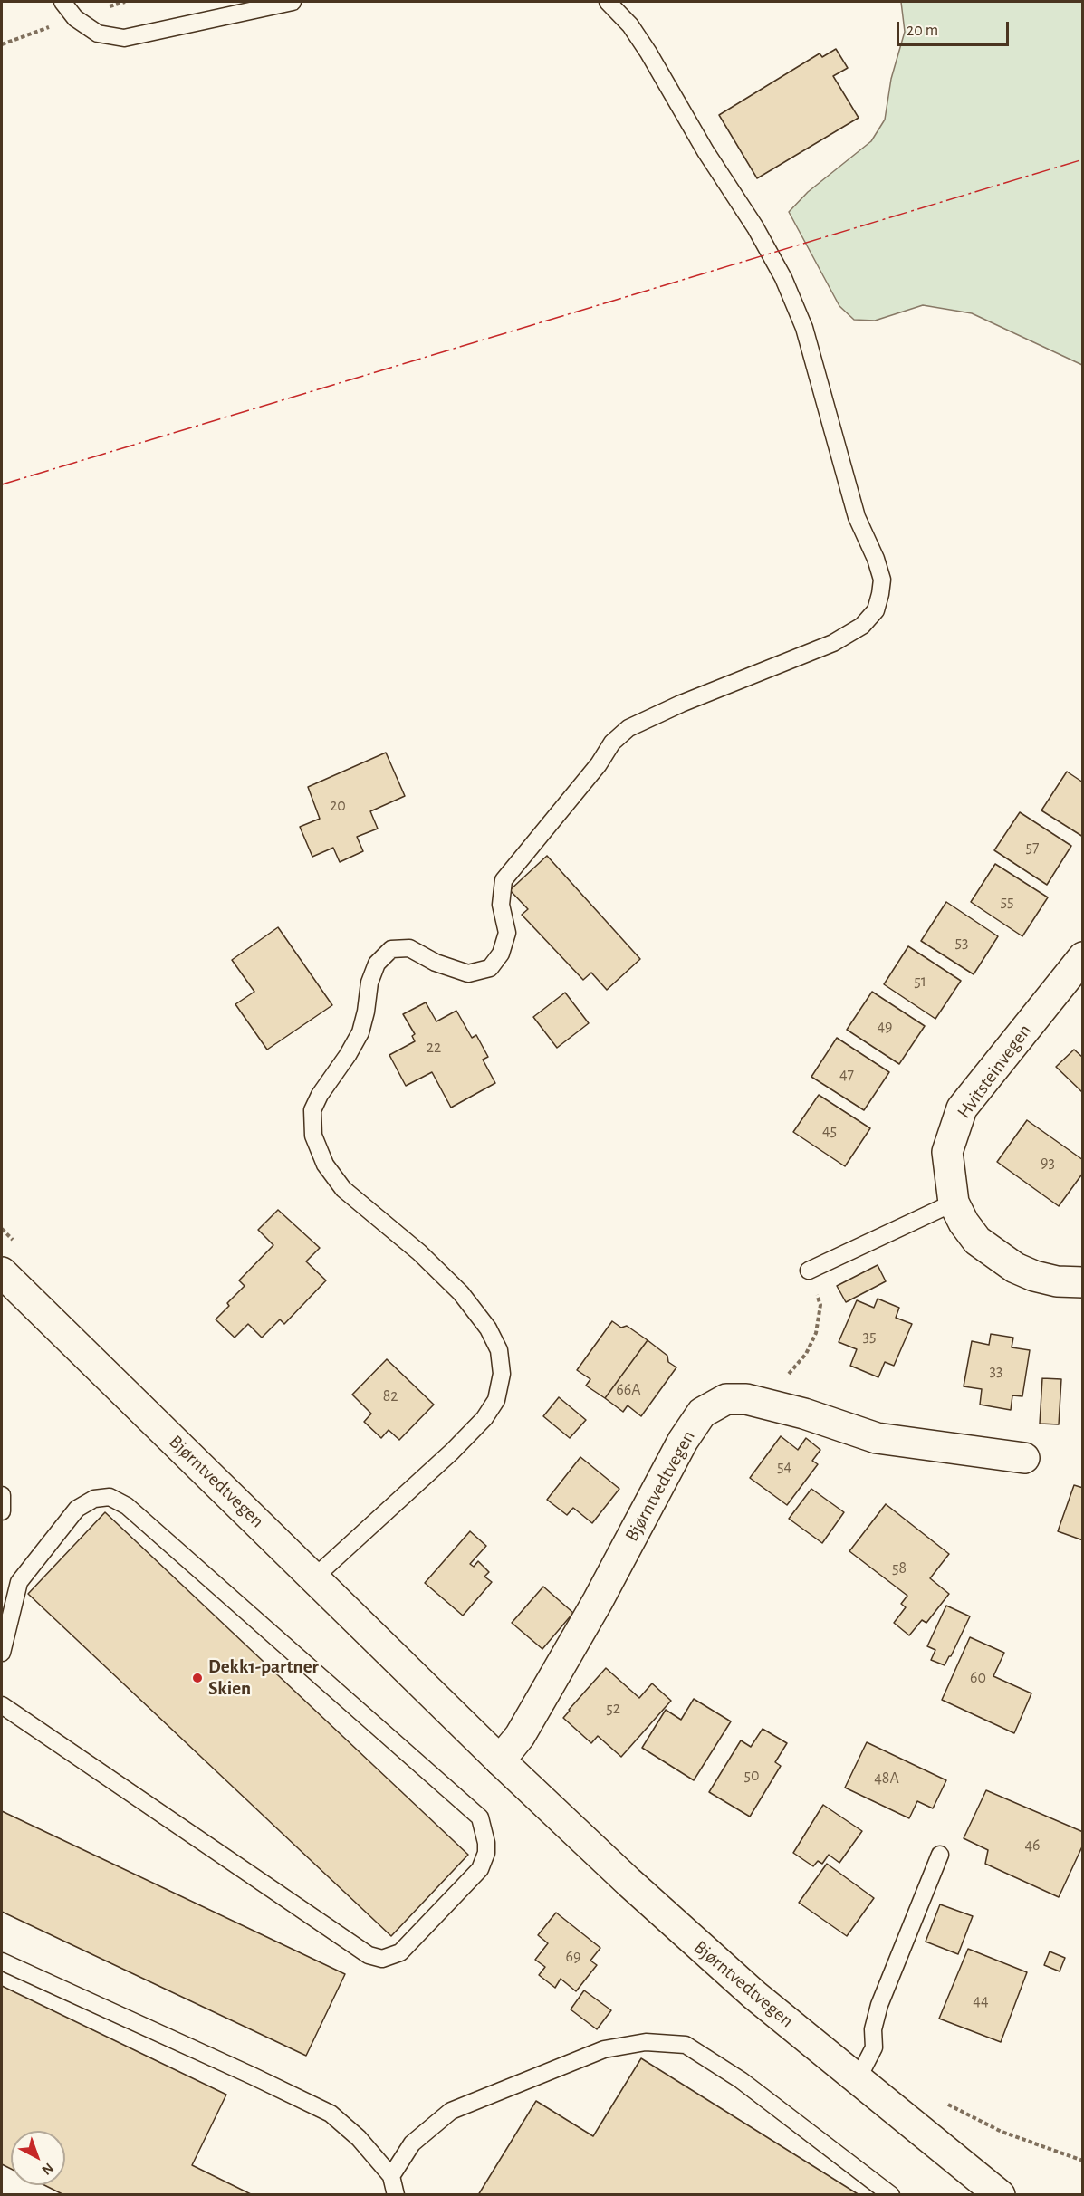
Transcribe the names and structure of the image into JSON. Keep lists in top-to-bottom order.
{
  "streets": {
    "main road": ["Hvitsteinvegen", "Bjørntvedtvegen"]
  },
  "places": ["Dekk1-partner Skien"],
  "house_numbers": [
    "20",
    "57",
    "55",
    "53",
    "51",
    "49",
    "22",
    "47",
    "45",
    "93",
    "35",
    "33",
    "66A",
    "82",
    "54",
    "58",
    "60",
    "52",
    "50",
    "48A",
    "46",
    "69",
    "44"
  ],
  "scale_bar": "20 m",
  "north": "bottom right"
}
